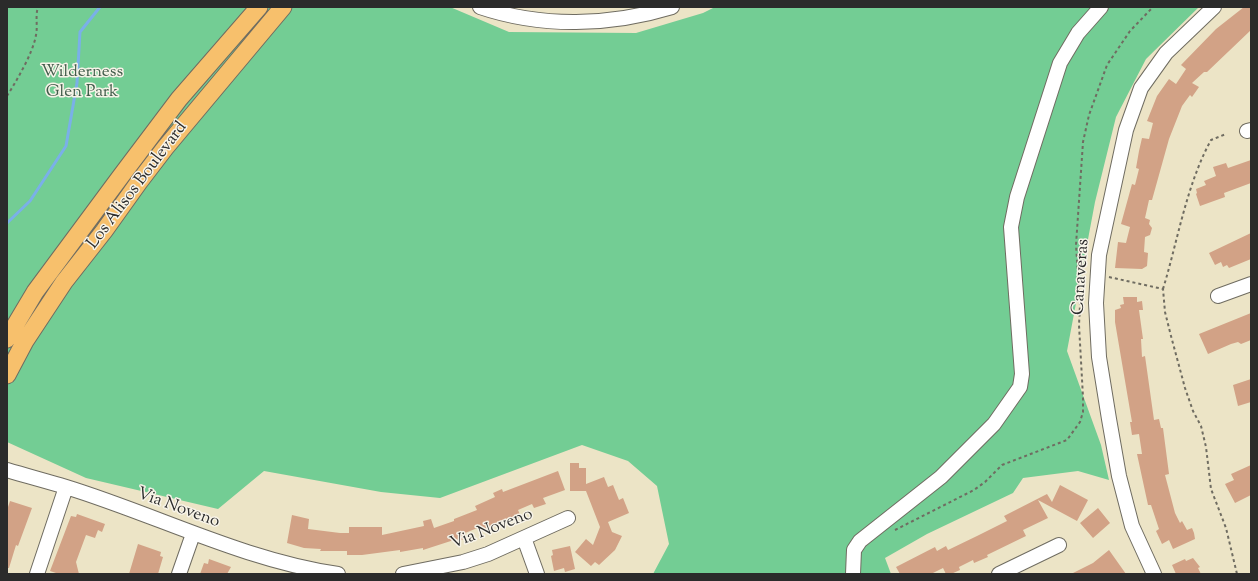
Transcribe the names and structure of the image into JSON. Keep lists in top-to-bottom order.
{
  "streets": {
    "main road": ["Los Alisos Boulevard"],
    "street": ["Canaveras", "Via Noveno"]
  },
  "parks": ["Wilderness Glen Park"]
}
